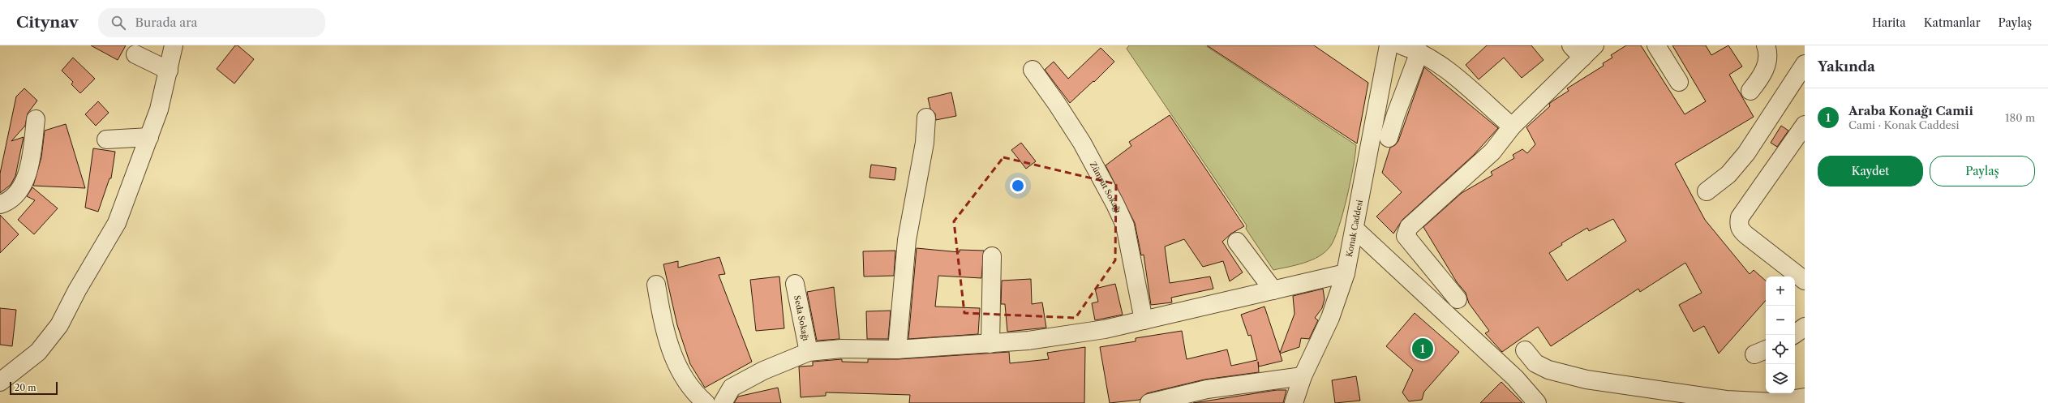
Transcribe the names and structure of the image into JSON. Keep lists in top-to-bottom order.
{
  "streets": {
    "street": ["Zümrüt Sokağı", "Konak Caddesi", "Seda Sokağı"]
  },
  "scale_bar": "20 m",
  "page": {
    "header": "Citynav",
    "search": "Burada ara",
    "nav": ["Harita", "Katmanlar", "Paylaş"],
    "heading": "Yakında",
    "list": [
      {
        "mark": "1",
        "name": "Araba Konağı Camii",
        "note": "Cami · Konak Caddesi",
        "value": "180 m"
      }
    ],
    "buttons": ["Kaydet", "Paylaş"],
    "map_buttons": ["+", "−"],
    "pins": "1",
    "scale": "20 m"
  }
}
